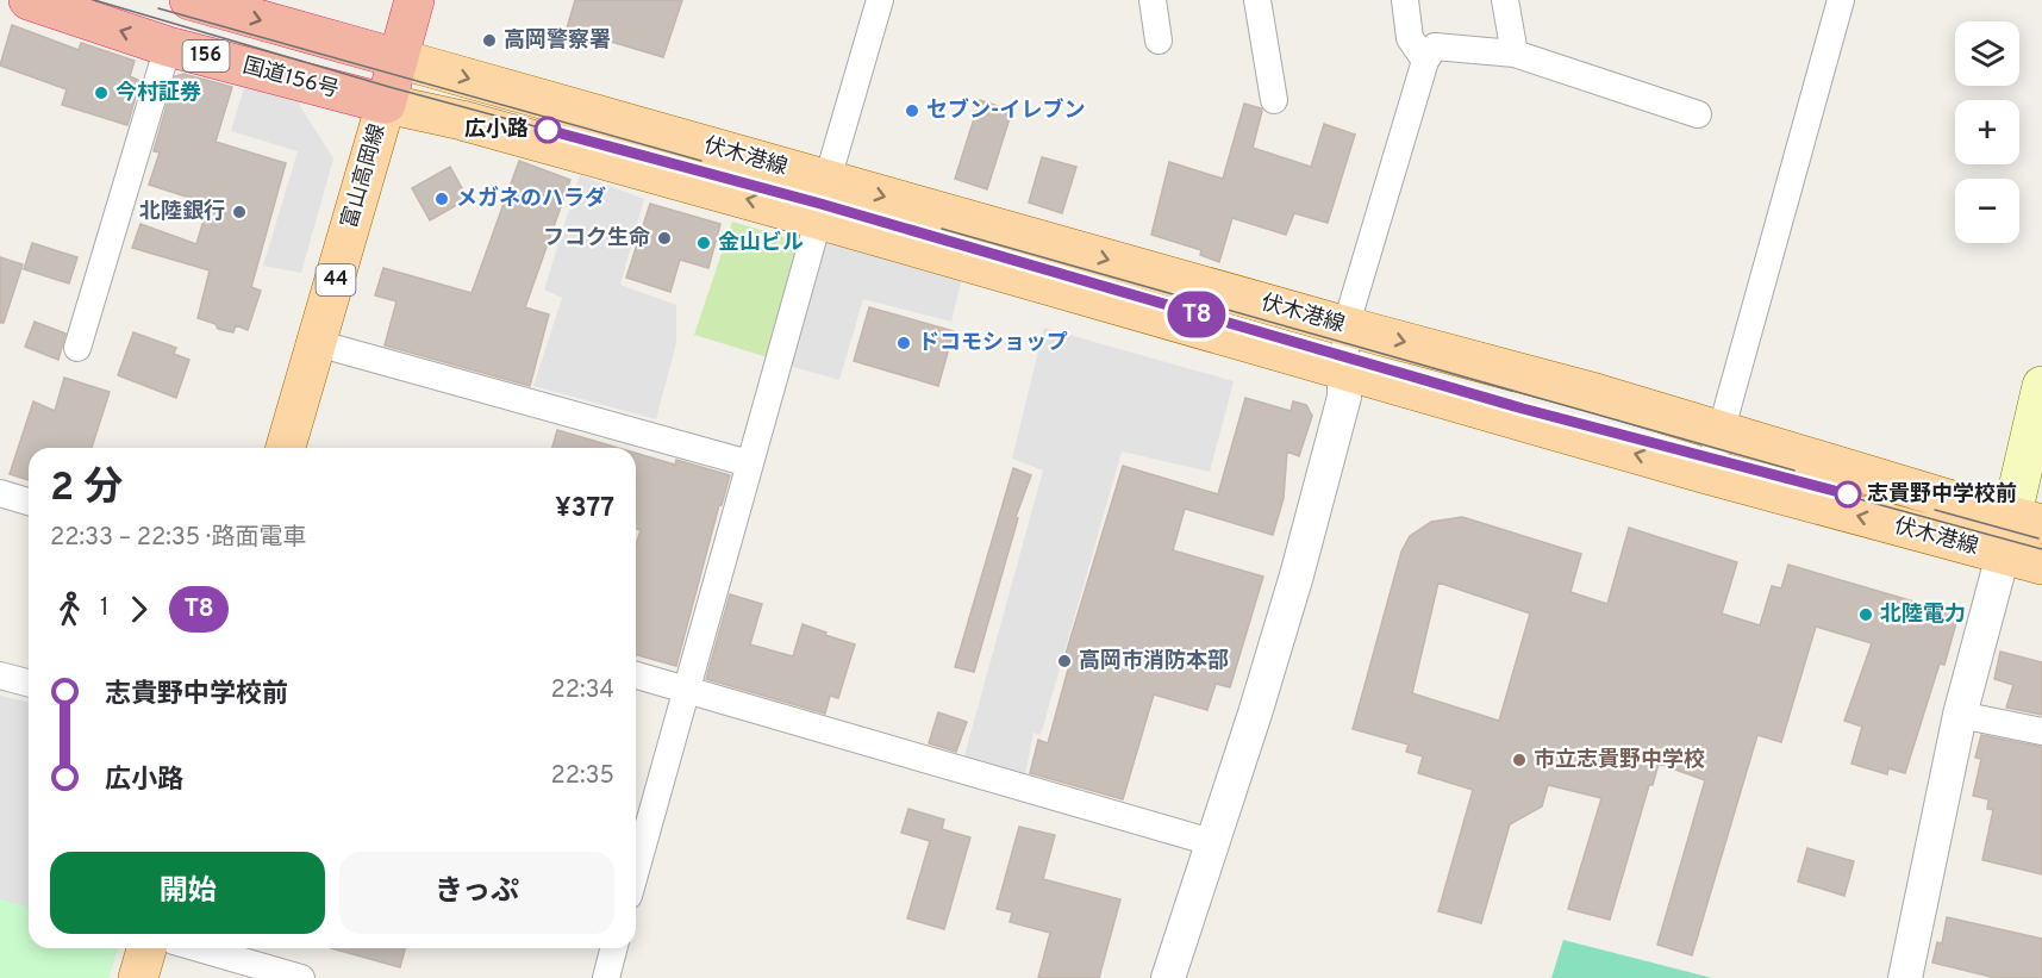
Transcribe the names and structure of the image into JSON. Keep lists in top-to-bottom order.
{
  "streets": {
    "highway": ["156", "国道156号"],
    "main road": ["伏木港線", "富山高岡線", "44"]
  },
  "crossings": [
    ["156", "伏木港線"],
    ["国道156号", "伏木港線"],
    ["国道156号", "富山高岡線"],
    ["伏木港線", "富山高岡線"]
  ],
  "one_way": ["国道156号"],
  "places": [
    "高岡警察署",
    "今村証券",
    "セブン-イレブン",
    "広小路",
    "メガネのハラダ",
    "北陸銀行",
    "フコク生命",
    "金山ビル",
    "ドコモショップ",
    "志貴野中学校前",
    "北陸電力",
    "高岡市消防本部",
    "市立志貴野中学校"
  ],
  "lines": ["tram line T8"],
  "page": {
    "on_map": "T8",
    "map_buttons": ["+", "−"],
    "heading": ["2 分", "22:33 – 22:35 · 路面電車", "¥377"],
    "legs": ["1", "T8"],
    "list": [
      {
        "name": "志貴野中学校前",
        "value": "22:34"
      },
      {
        "name": "広小路",
        "value": "22:35"
      }
    ],
    "buttons": ["開始", "きっぷ"]
  }
}
